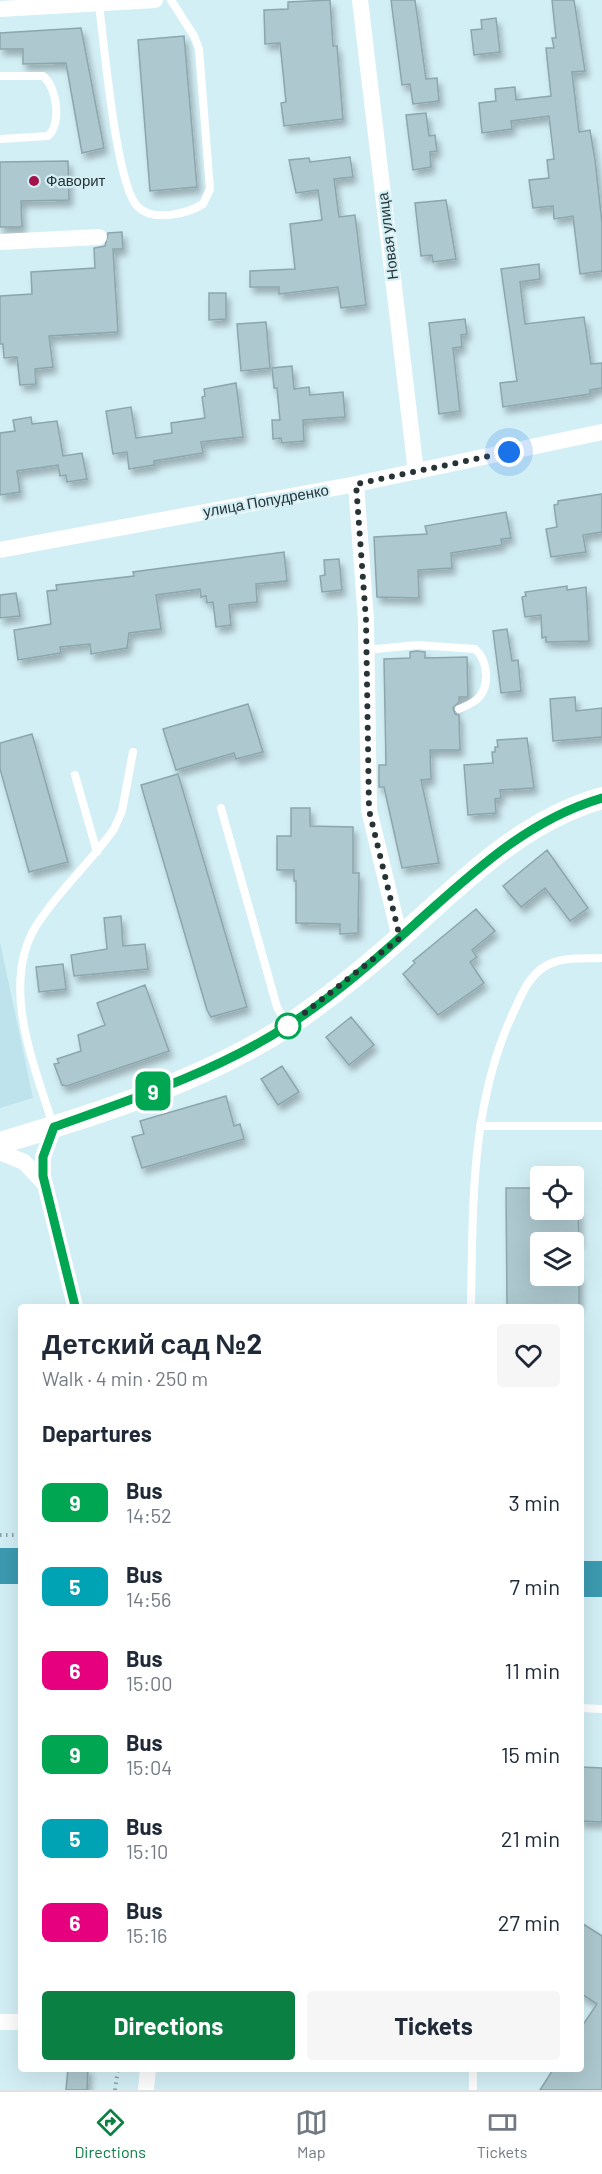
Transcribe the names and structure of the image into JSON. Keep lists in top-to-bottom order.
{
  "streets": {
    "street": ["Новая улица", "улица Попудренко"]
  },
  "crossings": [
    ["Новая улица", "улица Попудренко"]
  ],
  "places": ["Фаворит"],
  "lines": ["bus line 9"],
  "page": {
    "on_map": "9",
    "heading": [
      ["Детский сад №2", "Walk · 4 min · 250 m"],
      "Departures"
    ],
    "list": [
      {
        "mark": "9",
        "name": "Bus",
        "note": "14:52",
        "value": "3 min"
      },
      {
        "mark": "5",
        "name": "Bus",
        "note": "14:56",
        "value": "7 min"
      },
      {
        "mark": "6",
        "name": "Bus",
        "note": "15:00",
        "value": "11 min"
      },
      {
        "mark": "9",
        "name": "Bus",
        "note": "15:04",
        "value": "15 min"
      },
      {
        "mark": "5",
        "name": "Bus",
        "note": "15:10",
        "value": "21 min"
      },
      {
        "mark": "6",
        "name": "Bus",
        "note": "15:16",
        "value": "27 min"
      }
    ],
    "buttons": ["Directions", "Tickets"],
    "tabs": ["Directions", "Map", "Tickets"]
  }
}
